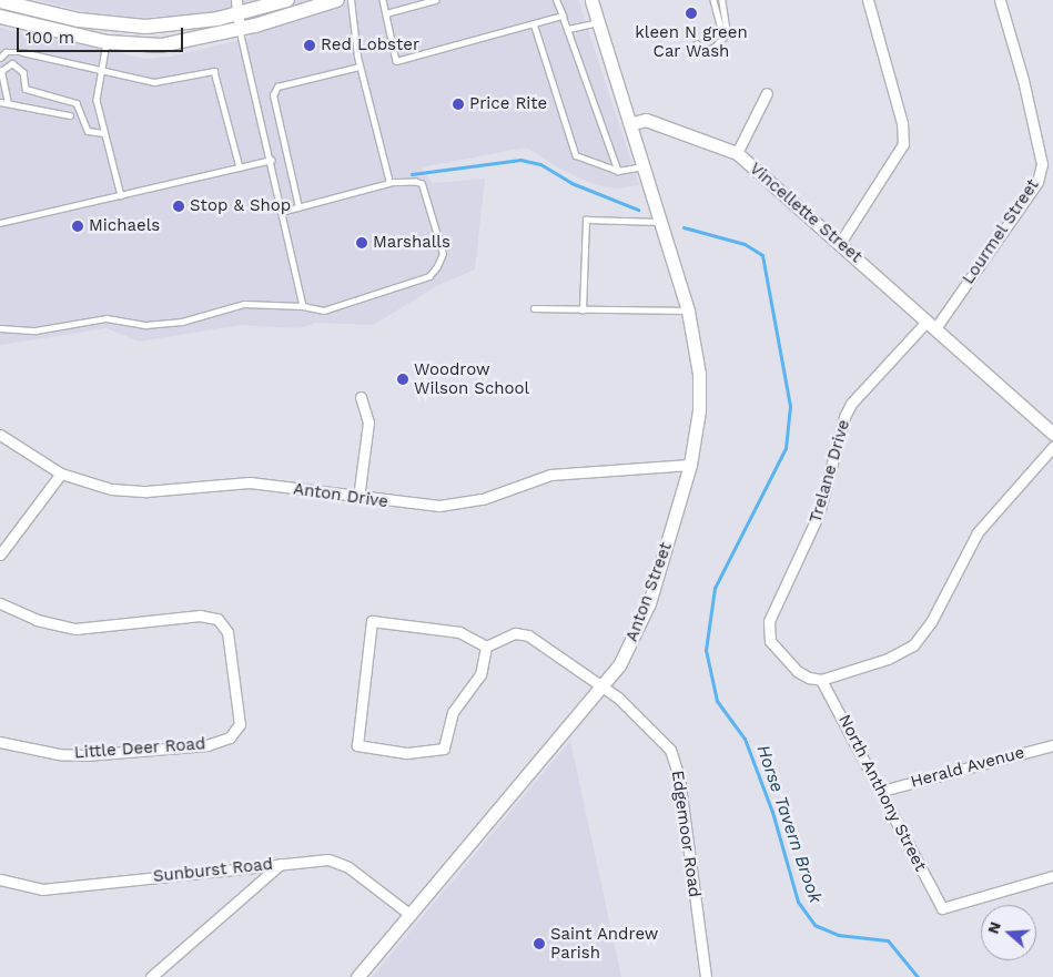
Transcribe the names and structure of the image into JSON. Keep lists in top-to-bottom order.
{
  "streets": {
    "street": [
      "Vincellette Street",
      "Lourmel Street",
      "Trelane Drive",
      "Anton Drive",
      "Anton Street",
      "Little Deer Road",
      "Herald Avenue",
      "North Anthony Street",
      "Edgemoor Road",
      "Sunburst Road"
    ]
  },
  "crossings": [
    ["Vincellette Street", "Lourmel Street"],
    ["Vincellette Street", "Trelane Drive"],
    ["Vincellette Street", "Anton Street"],
    ["Lourmel Street", "Trelane Drive"],
    ["Trelane Drive", "North Anthony Street"],
    ["Anton Drive", "Anton Street"],
    ["Anton Street", "Edgemoor Road"],
    ["Anton Street", "Sunburst Road"],
    ["Herald Avenue", "North Anthony Street"]
  ],
  "water": ["Horse Tavern Brook"],
  "places": [
    "kleen N green Car Wash",
    "Red Lobster",
    "Price Rite",
    "Stop & Shop",
    "Michaels",
    "Marshalls",
    "Woodrow Wilson School",
    "Saint Andrew Parish"
  ],
  "scale_bar": "100 m",
  "north": "left"
}
